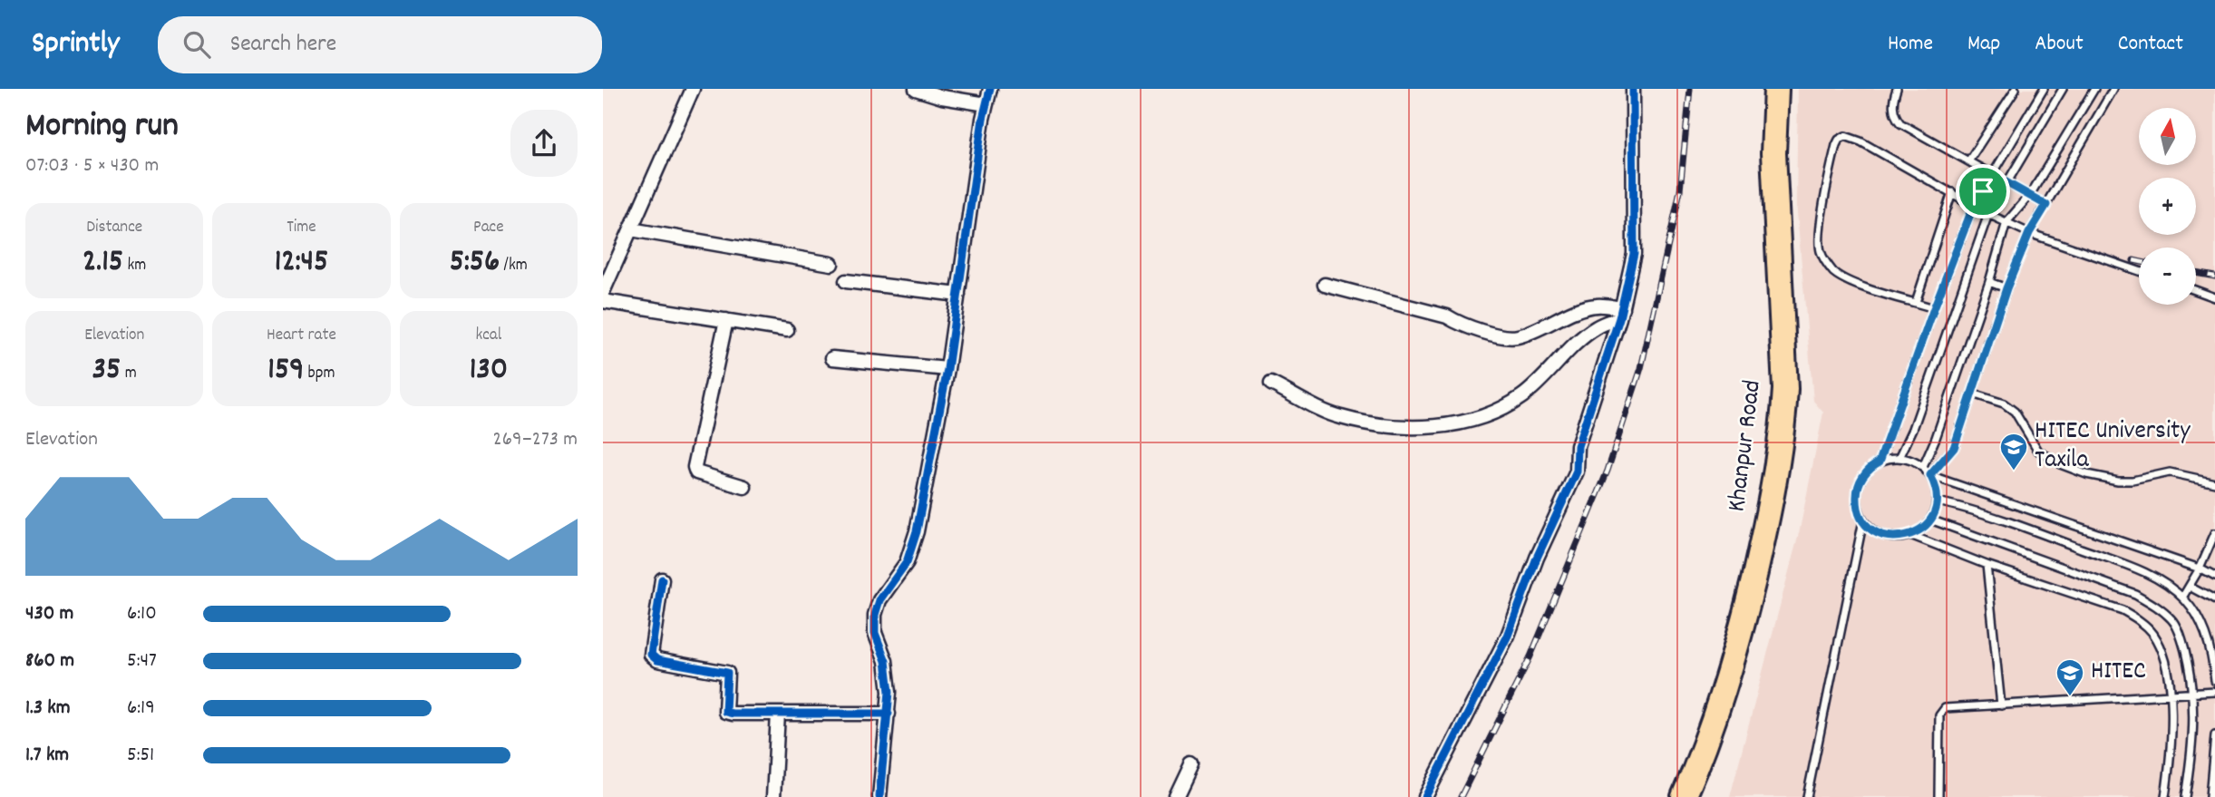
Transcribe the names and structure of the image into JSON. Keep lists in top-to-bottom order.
{
  "streets": {
    "highway": ["Khanpur Road"]
  },
  "places": {
    "school or university": ["HITEC University Taxila", "HITEC"]
  },
  "north": "top",
  "page": {
    "header": "Sprintly",
    "search": "Search here",
    "nav": [
      "Home",
      "Map",
      "About",
      "Contact"
    ],
    "heading": ["Morning run", "07:03 · 5 × 430 m"],
    "map_buttons": ["+", "−"],
    "stats": [
      ["Distance", "2.15 km"],
      ["Time", "12:45"],
      ["Pace", "5:56 /km"],
      ["Elevation", "35 m"],
      ["Heart rate", "159 bpm"],
      ["kcal", "130"]
    ],
    "chart": ["Elevation", "269–273 m"],
    "list": [
      {
        "name": "430 m",
        "note": "6:10"
      },
      {
        "name": "860 m",
        "note": "5:47"
      },
      {
        "name": "1.3 km",
        "note": "6:19"
      },
      {
        "name": "1.7 km",
        "note": "5:51"
      }
    ]
  }
}
